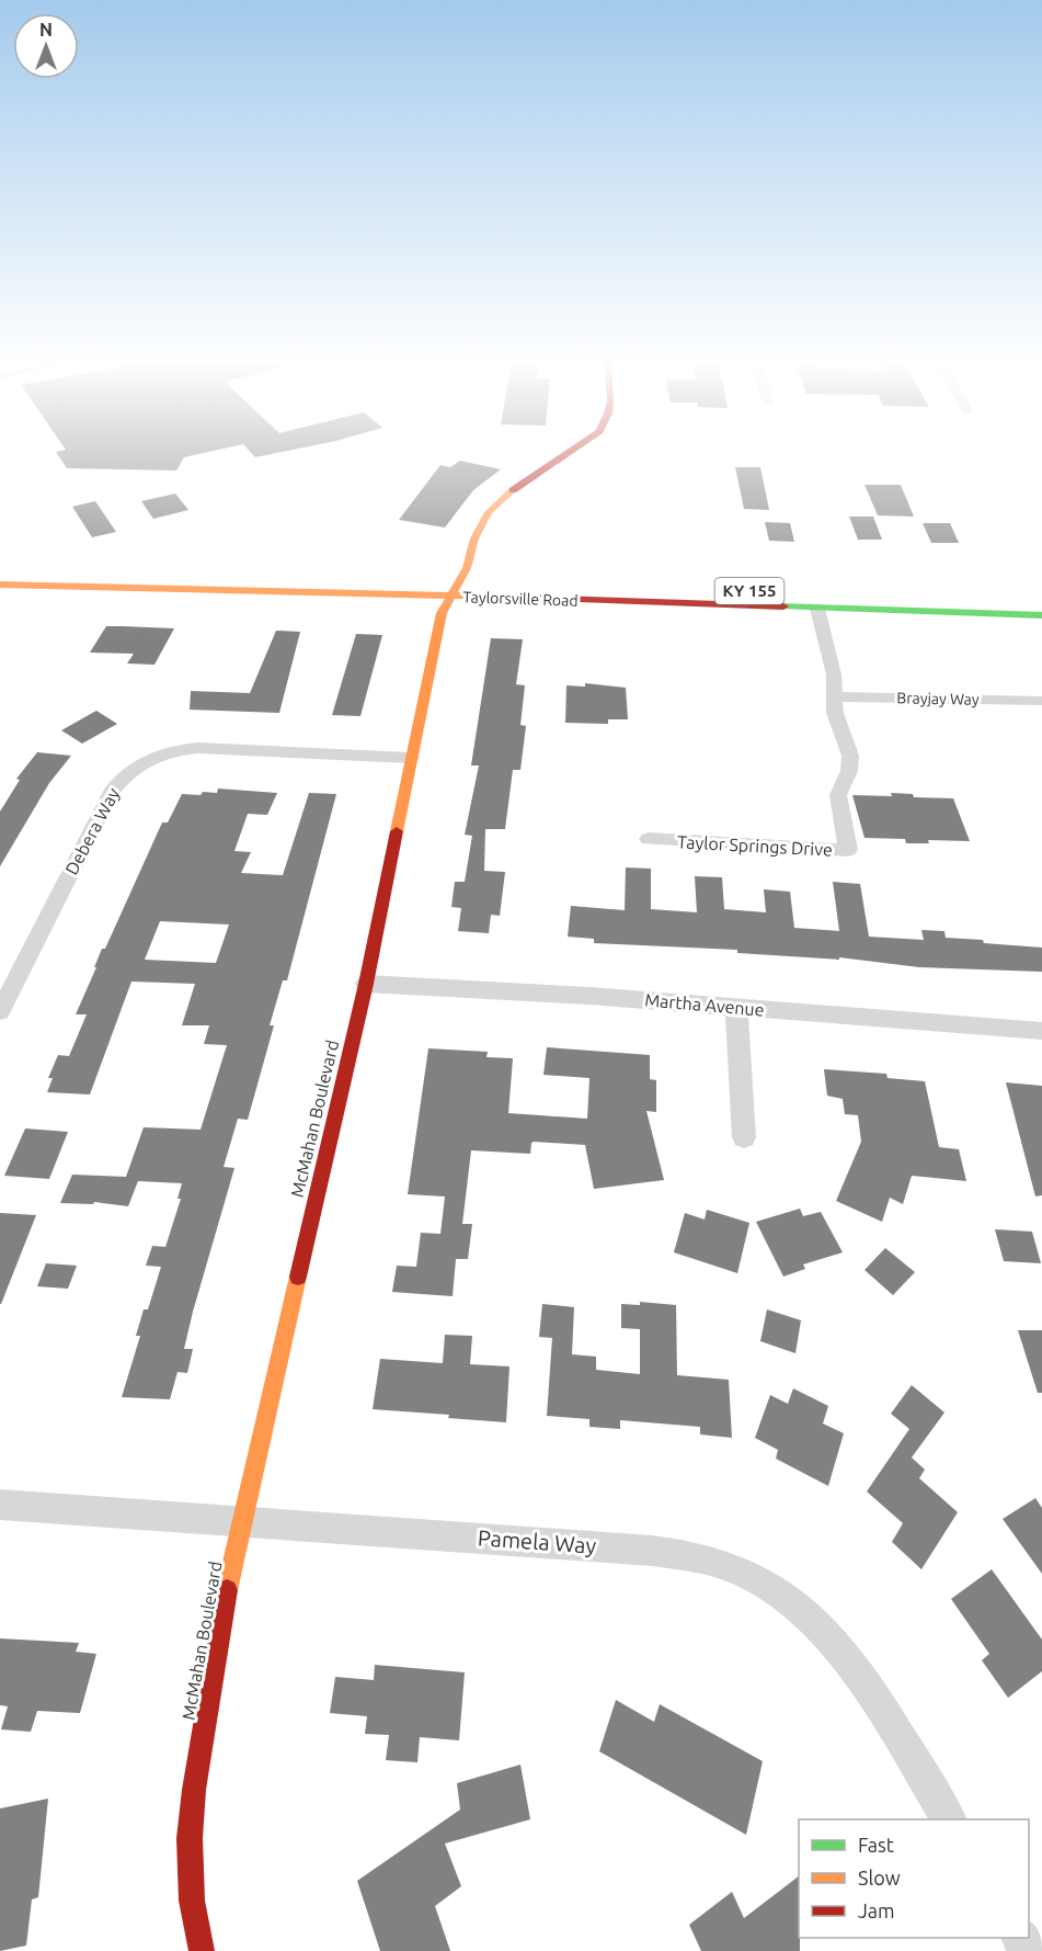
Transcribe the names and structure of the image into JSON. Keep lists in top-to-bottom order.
{
  "streets": {
    "main road": ["KY 155", "Taylorsville Road", "McMahan Boulevard"],
    "street": [
      "Brayjay Way",
      "Debera Way",
      "Taylor Springs Drive",
      "Martha Avenue",
      "Pamela Way"
    ]
  },
  "crossings": [
    ["Taylorsville Road", "Taylor Springs Drive"],
    ["Taylorsville Road", "McMahan Boulevard"],
    ["Brayjay Way", "Taylor Springs Drive"],
    ["Debera Way", "McMahan Boulevard"],
    ["Martha Avenue", "McMahan Boulevard"],
    ["McMahan Boulevard", "Pamela Way"]
  ],
  "legend": ["Fast", "Slow", "Jam"],
  "north": "top"
}
